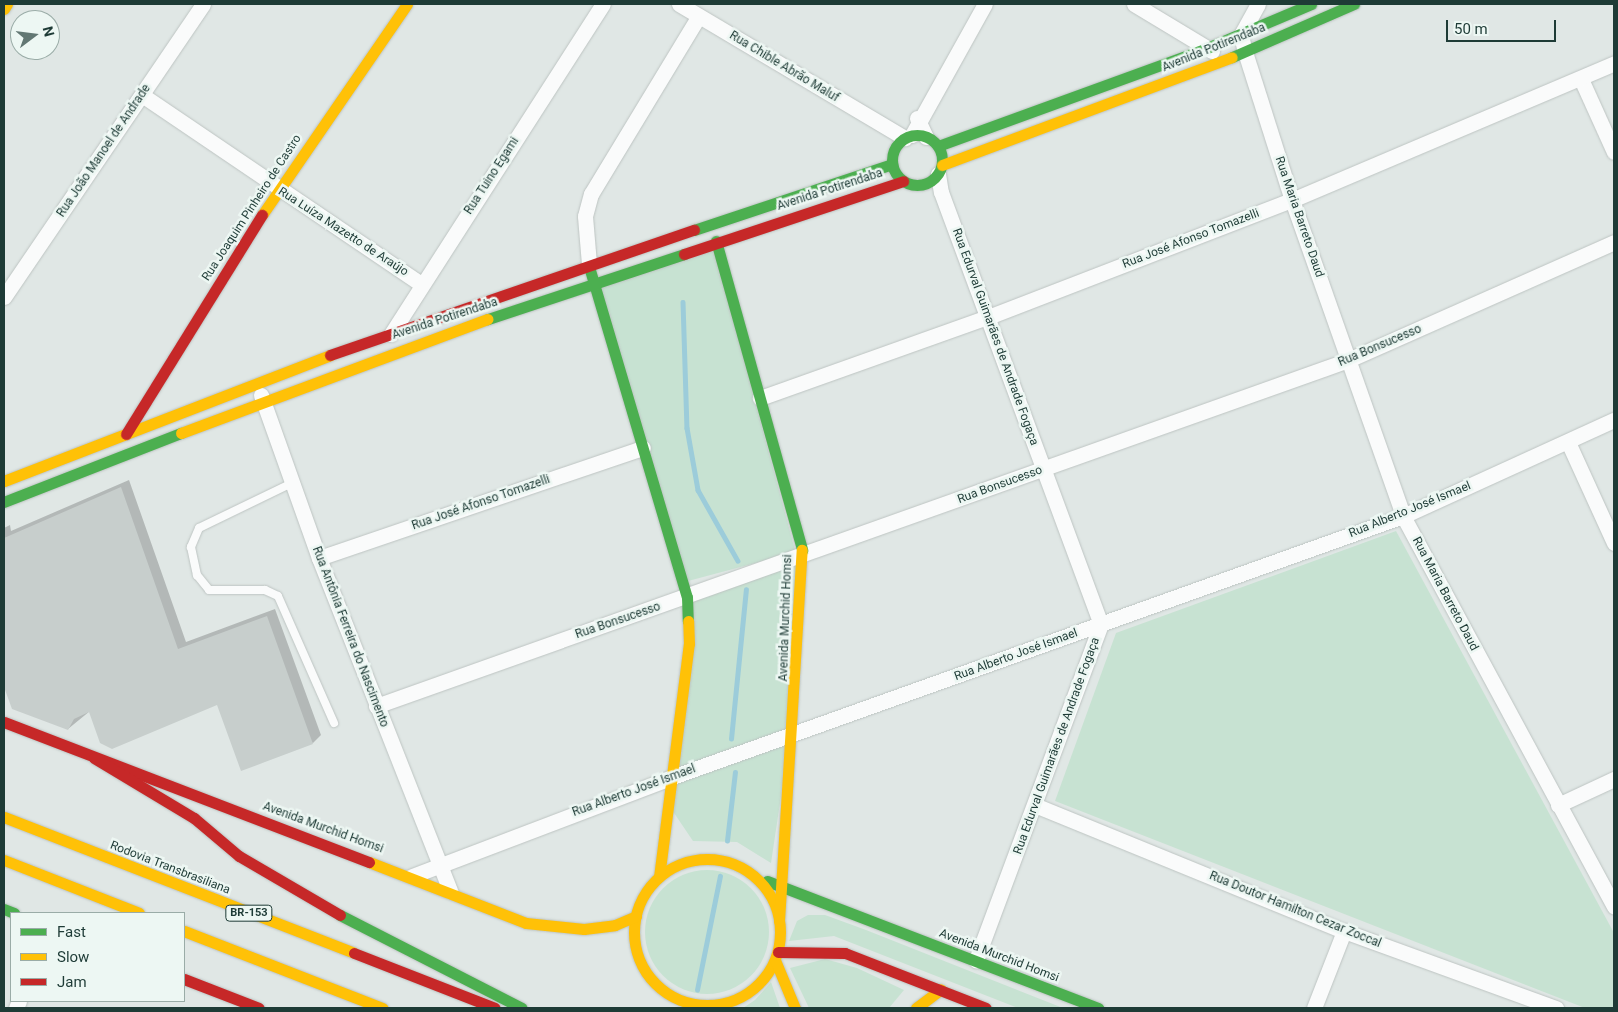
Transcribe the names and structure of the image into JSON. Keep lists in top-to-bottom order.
{
  "streets": {
    "main road": [
      "Avenida Potirendaba",
      "Rua Joaquim Pinheiro de Castro",
      "Avenida Murchid Homsi",
      "Rodovia Transbrasiliana",
      "BR-153"
    ],
    "street": [
      "Rua Chible Abrão Maluf",
      "Rua João Manoel de Andrade",
      "Rua Tuino Egami",
      "Rua Maria Barreto Daud",
      "Rua Luíza Mazetto de Araújo",
      "Rua José Afonso Tomazelli",
      "Rua Edurval Guimarães de Andrade Fogaça",
      "Rua Bonsucesso",
      "Rua Alberto José Ismael",
      "Rua Antônia Ferreira do Nascimento",
      "Rua Doutor Hamilton Cezar Zoccal"
    ]
  },
  "crossings": [
    ["Avenida Potirendaba", "Rua Chible Abrão Maluf"],
    ["Avenida Potirendaba", "Rua Tuino Egami"],
    ["Avenida Potirendaba", "Rua Joaquim Pinheiro de Castro"],
    ["Avenida Potirendaba", "Rua Maria Barreto Daud"],
    ["Avenida Potirendaba", "Rua Edurval Guimarães de Andrade Fogaça"],
    ["Avenida Potirendaba", "Avenida Murchid Homsi"],
    ["Avenida Potirendaba", "Rua Antônia Ferreira do Nascimento"],
    ["Rua João Manoel de Andrade", "Rua Luíza Mazetto de Araújo"],
    ["Rua Tuino Egami", "Rua Luíza Mazetto de Araújo"],
    ["Rua Joaquim Pinheiro de Castro", "Rua Luíza Mazetto de Araújo"],
    ["Rua Maria Barreto Daud", "Rua José Afonso Tomazelli"],
    ["Rua Maria Barreto Daud", "Rua Bonsucesso"],
    ["Rua Maria Barreto Daud", "Rua Alberto José Ismael"],
    ["Rua José Afonso Tomazelli", "Rua Edurval Guimarães de Andrade Fogaça"],
    ["Rua José Afonso Tomazelli", "Avenida Murchid Homsi"],
    ["Rua José Afonso Tomazelli", "Rua Antônia Ferreira do Nascimento"],
    ["Rua Edurval Guimarães de Andrade Fogaça", "Rua Bonsucesso"],
    ["Rua Edurval Guimarães de Andrade Fogaça", "Rua Alberto José Ismael"],
    ["Rua Edurval Guimarães de Andrade Fogaça", "Avenida Murchid Homsi"],
    ["Rua Edurval Guimarães de Andrade Fogaça", "Rua Doutor Hamilton Cezar Zoccal"],
    ["Rua Bonsucesso", "Avenida Murchid Homsi"],
    ["Rua Bonsucesso", "Rua Antônia Ferreira do Nascimento"],
    ["Rua Alberto José Ismael", "Avenida Murchid Homsi"],
    ["Rua Alberto José Ismael", "Rua Antônia Ferreira do Nascimento"],
    ["Avenida Murchid Homsi", "Rua Antônia Ferreira do Nascimento"]
  ],
  "legend": ["Fast", "Slow", "Jam"],
  "scale_bar": "50 m",
  "north": "right"
}
